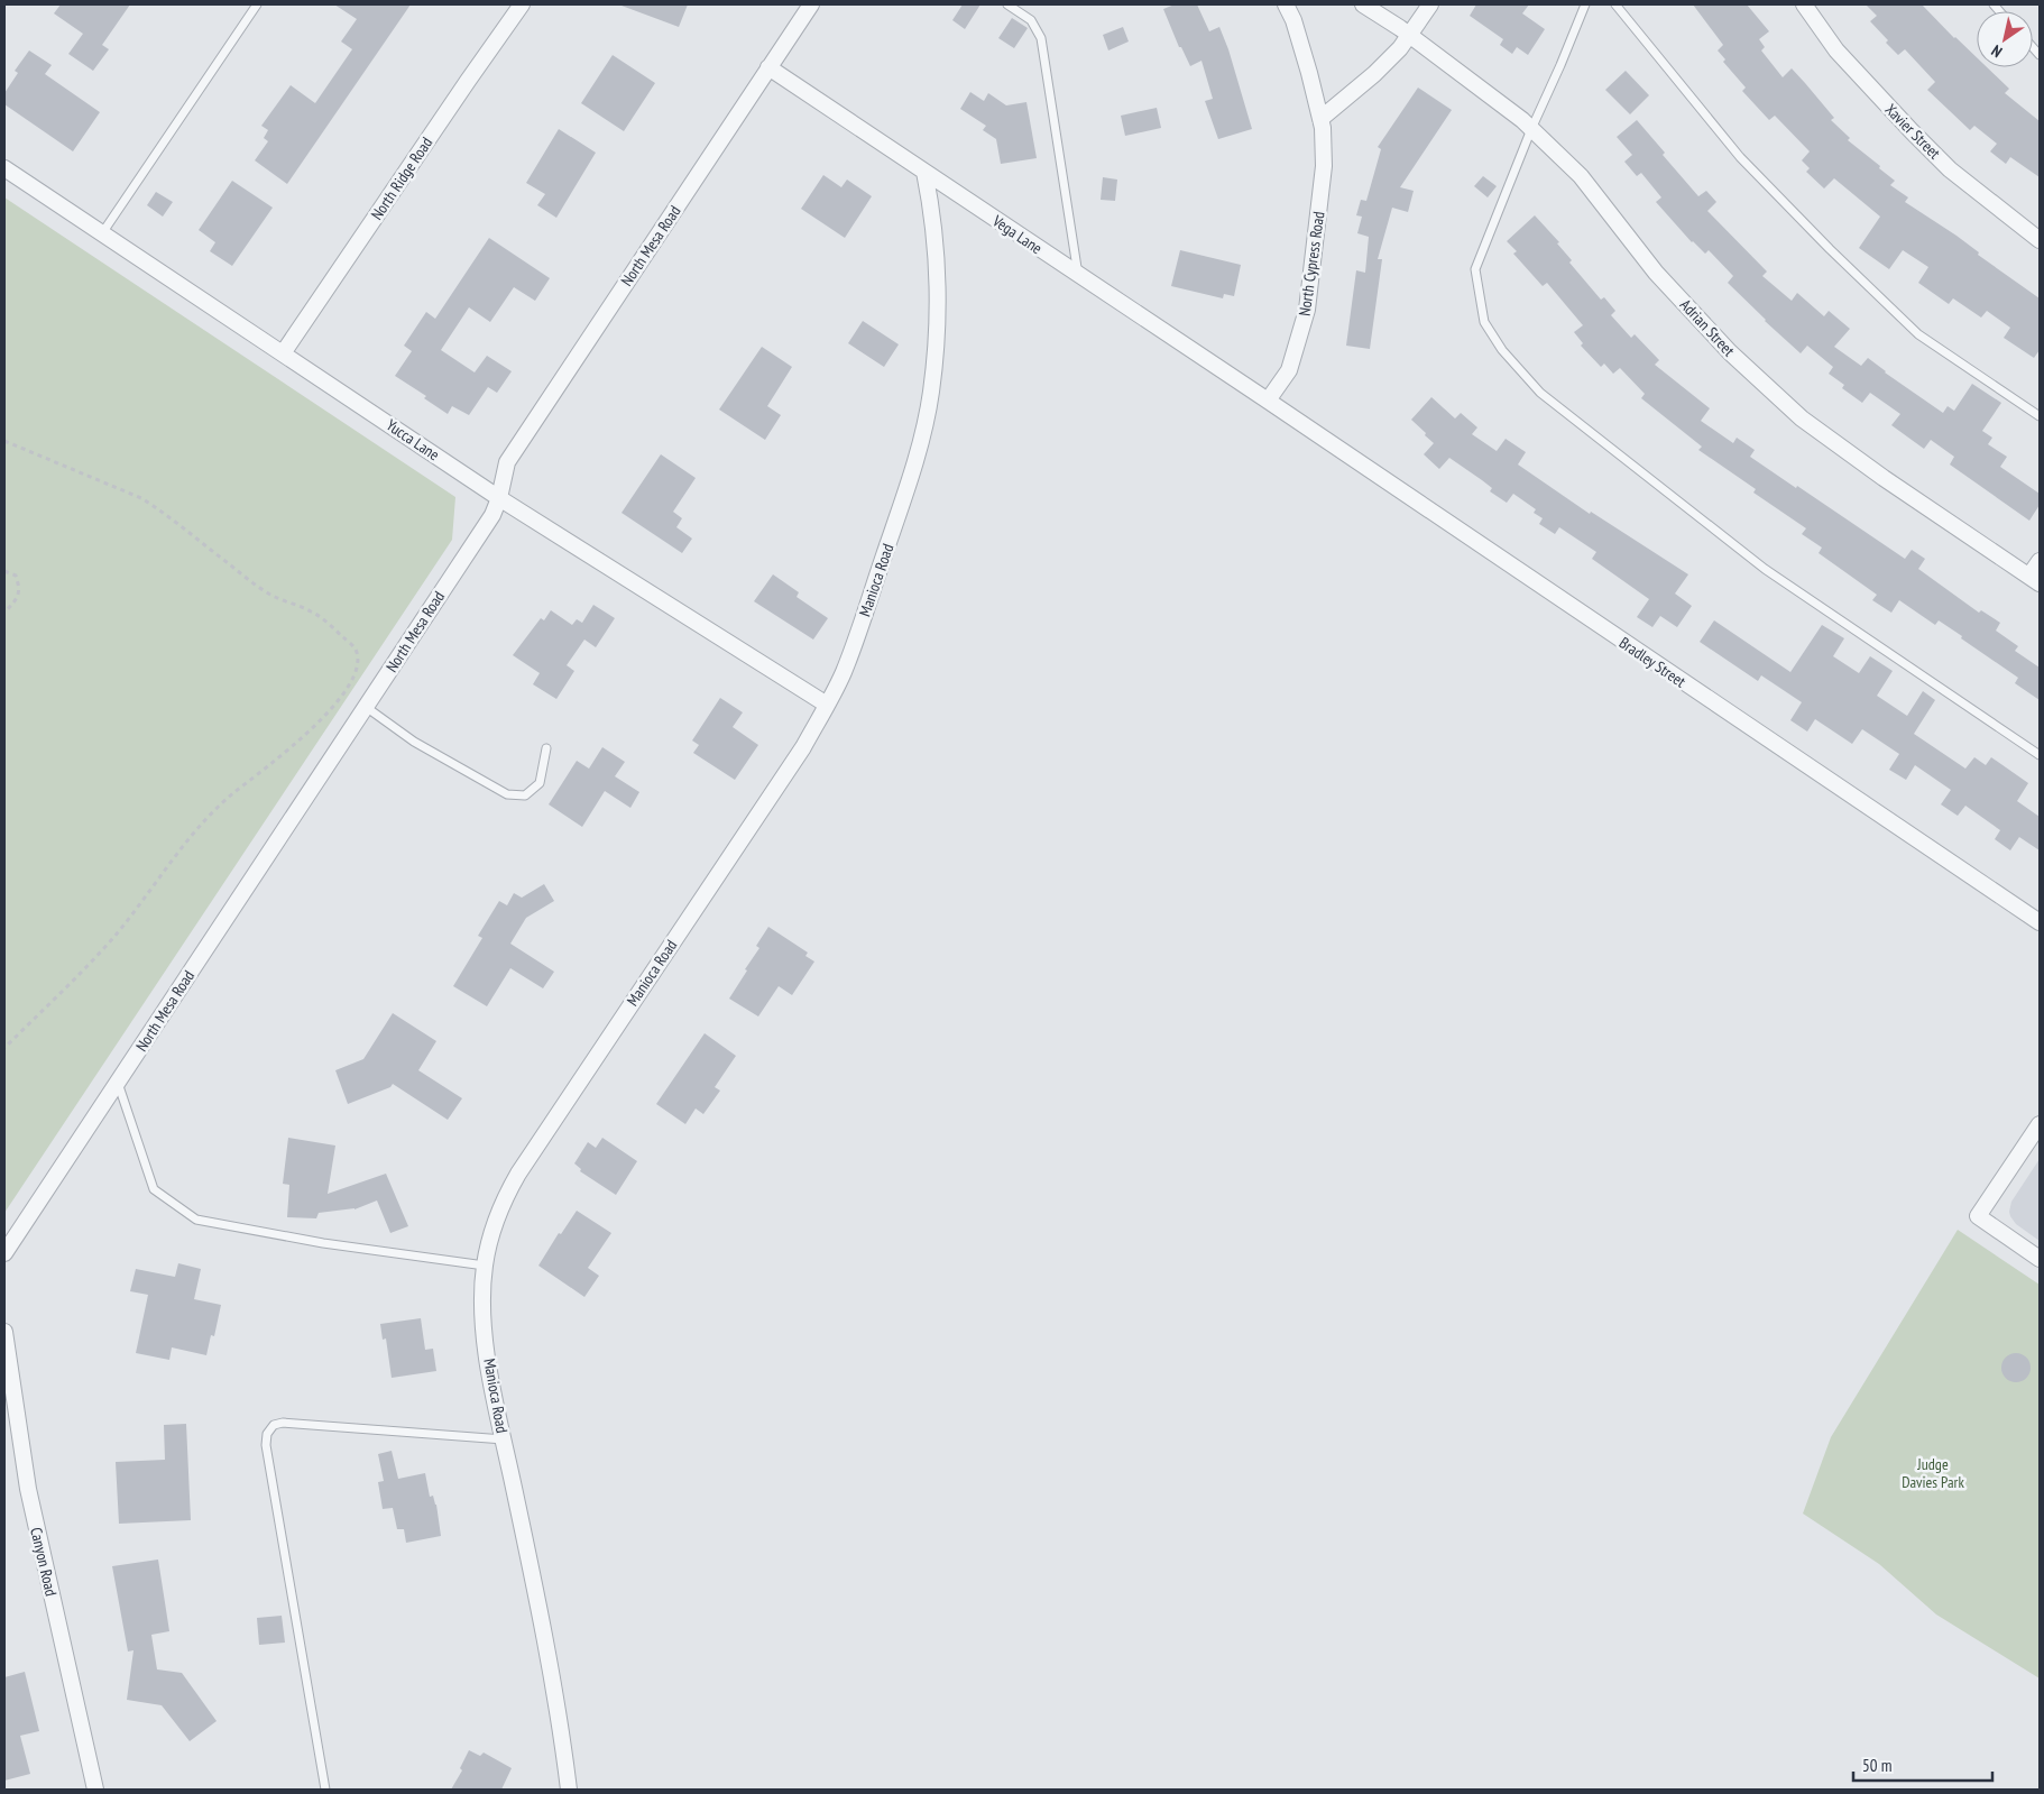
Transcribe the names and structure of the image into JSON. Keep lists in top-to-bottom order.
{
  "streets": {
    "street": [
      "Xavier Street",
      "North Ridge Road",
      "Vega Lane",
      "North Mesa Road",
      "North Cypress Road",
      "Adrian Street",
      "Yucca Lane",
      "Manioca Road",
      "Bradley Street",
      "Canyon Road"
    ]
  },
  "crossings": [
    ["North Ridge Road", "Yucca Lane"],
    ["Vega Lane", "North Mesa Road"],
    ["Vega Lane", "North Cypress Road"],
    ["Vega Lane", "Manioca Road"],
    ["Vega Lane", "Bradley Street"],
    ["North Mesa Road", "Yucca Lane"],
    ["North Cypress Road", "Bradley Street"],
    ["Yucca Lane", "Manioca Road"]
  ],
  "parks": ["Judge Davies Park"],
  "scale_bar": "50 m",
  "north": "bottom left"
}
